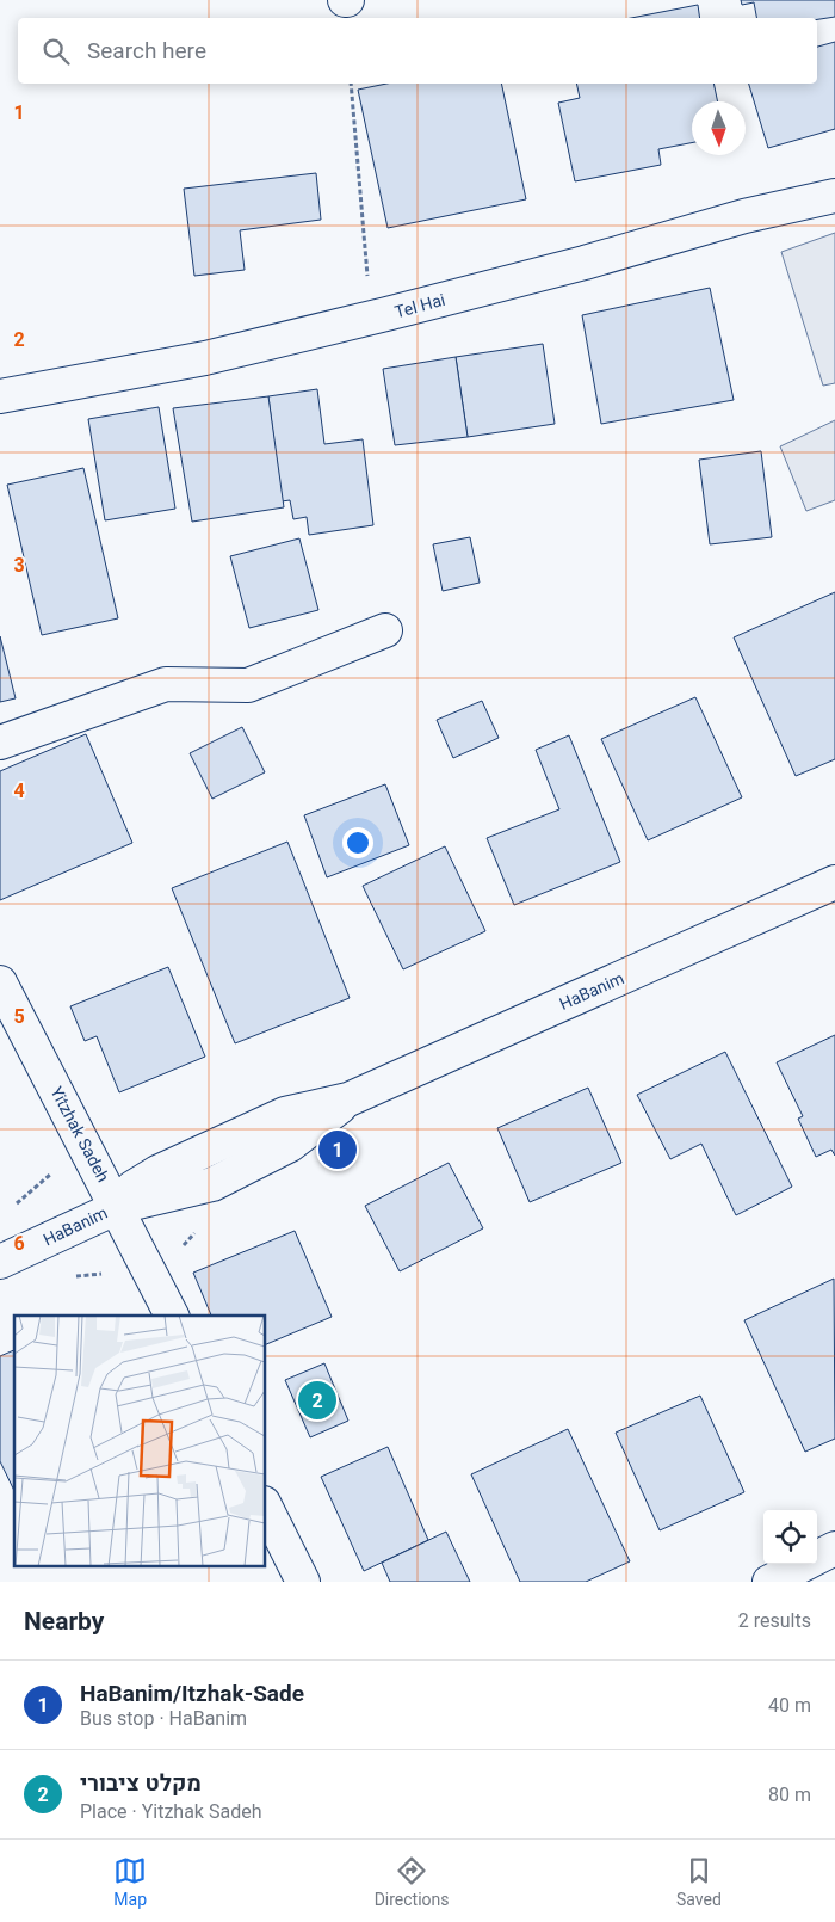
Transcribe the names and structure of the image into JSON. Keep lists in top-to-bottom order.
{
  "streets": {
    "street": ["Tel Hai", "HaBanim", "Yitzhak Sadeh"]
  },
  "crossings": [
    ["HaBanim", "Yitzhak Sadeh"]
  ],
  "north": "bottom",
  "page": {
    "search": "Search here",
    "pins": ["1", "2"],
    "heading": ["Nearby", "2 results"],
    "list": [
      {
        "mark": "1",
        "name": "HaBanim/Itzhak-Sade",
        "note": "Bus stop · HaBanim",
        "value": "40 m"
      },
      {
        "mark": "2",
        "name": "מקלט ציבורי",
        "note": "Place · Yitzhak Sadeh",
        "value": "80 m"
      }
    ],
    "nav": ["Map", "Directions", "Saved"]
  },
  "grid": {
    "rows": [
      "1",
      "2",
      "3",
      "4",
      "5",
      "6"
    ]
  }
}
